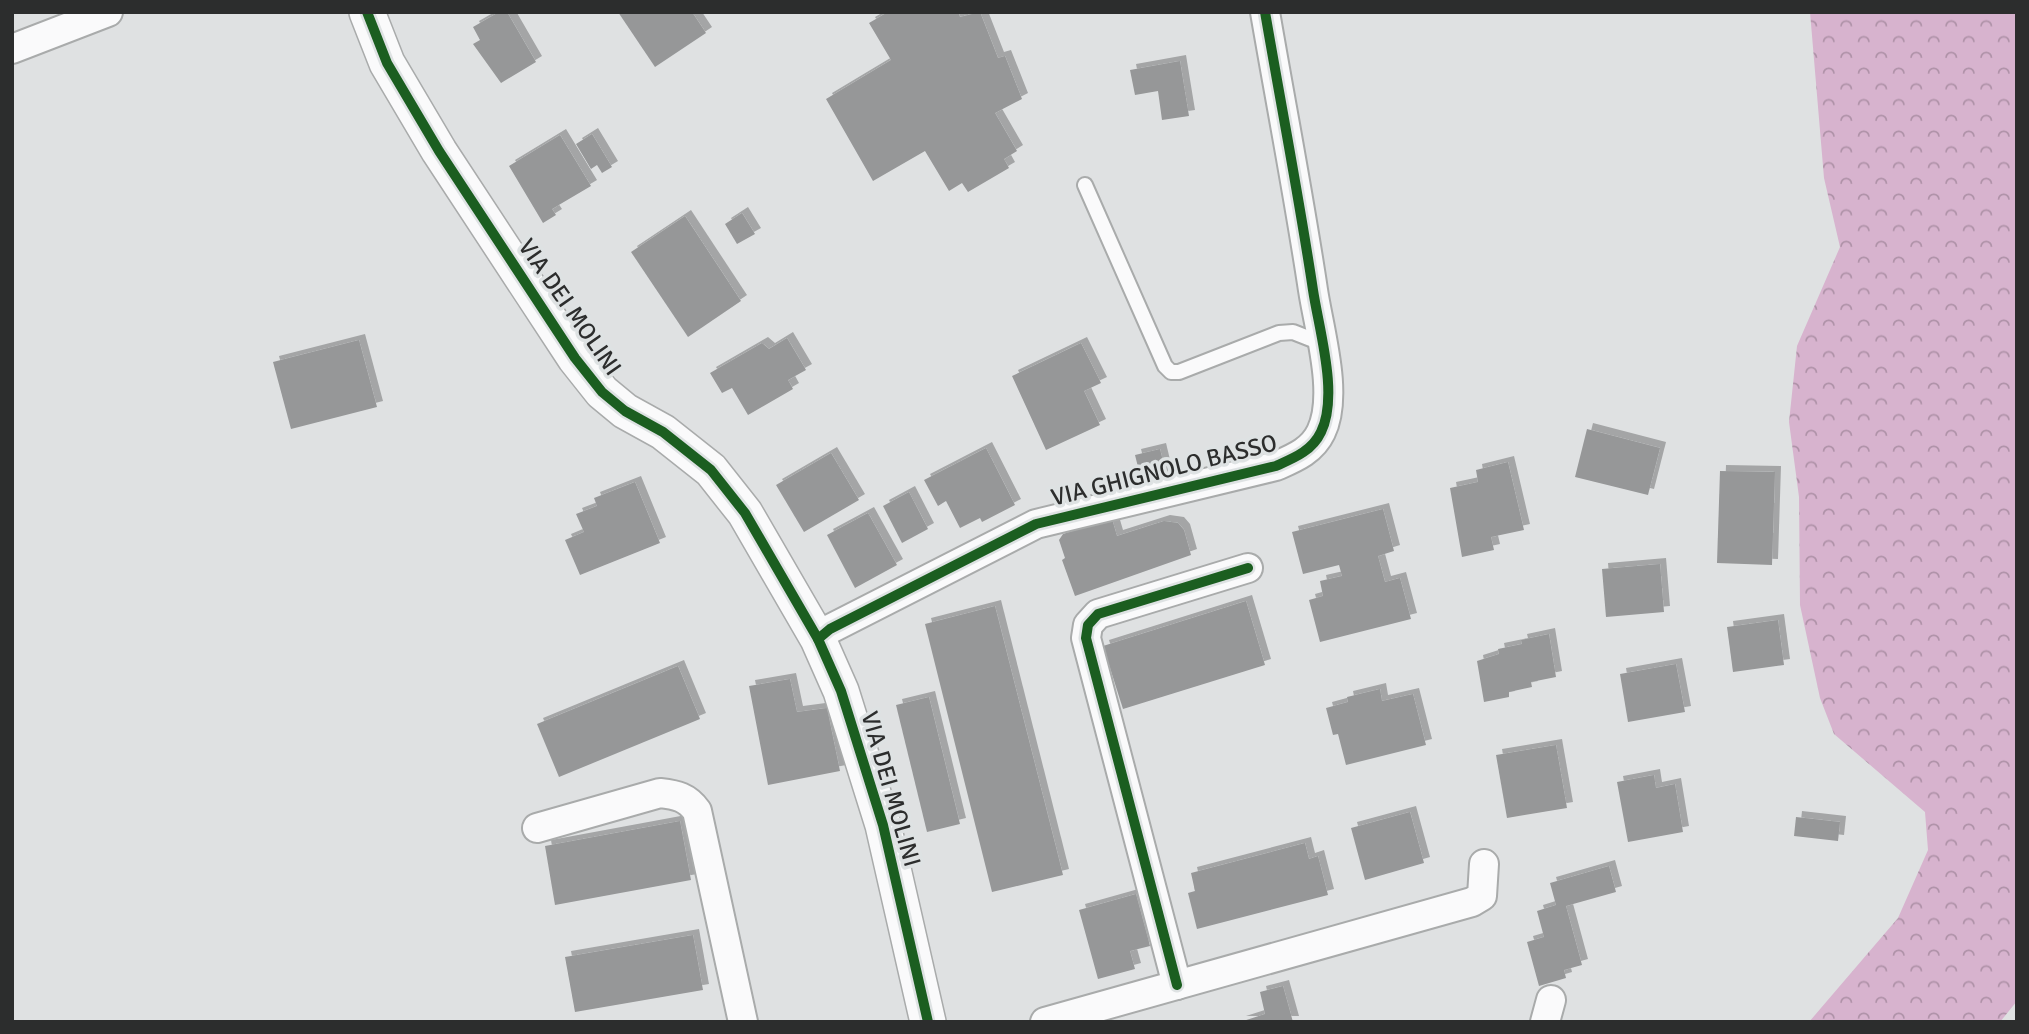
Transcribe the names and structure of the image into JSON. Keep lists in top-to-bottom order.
{
  "streets": {
    "street": ["VIA DEI MOLINI", "VIA GHIGNOLO BASSO"]
  },
  "crossings": [
    ["VIA DEI MOLINI", "VIA GHIGNOLO BASSO"]
  ]
}
